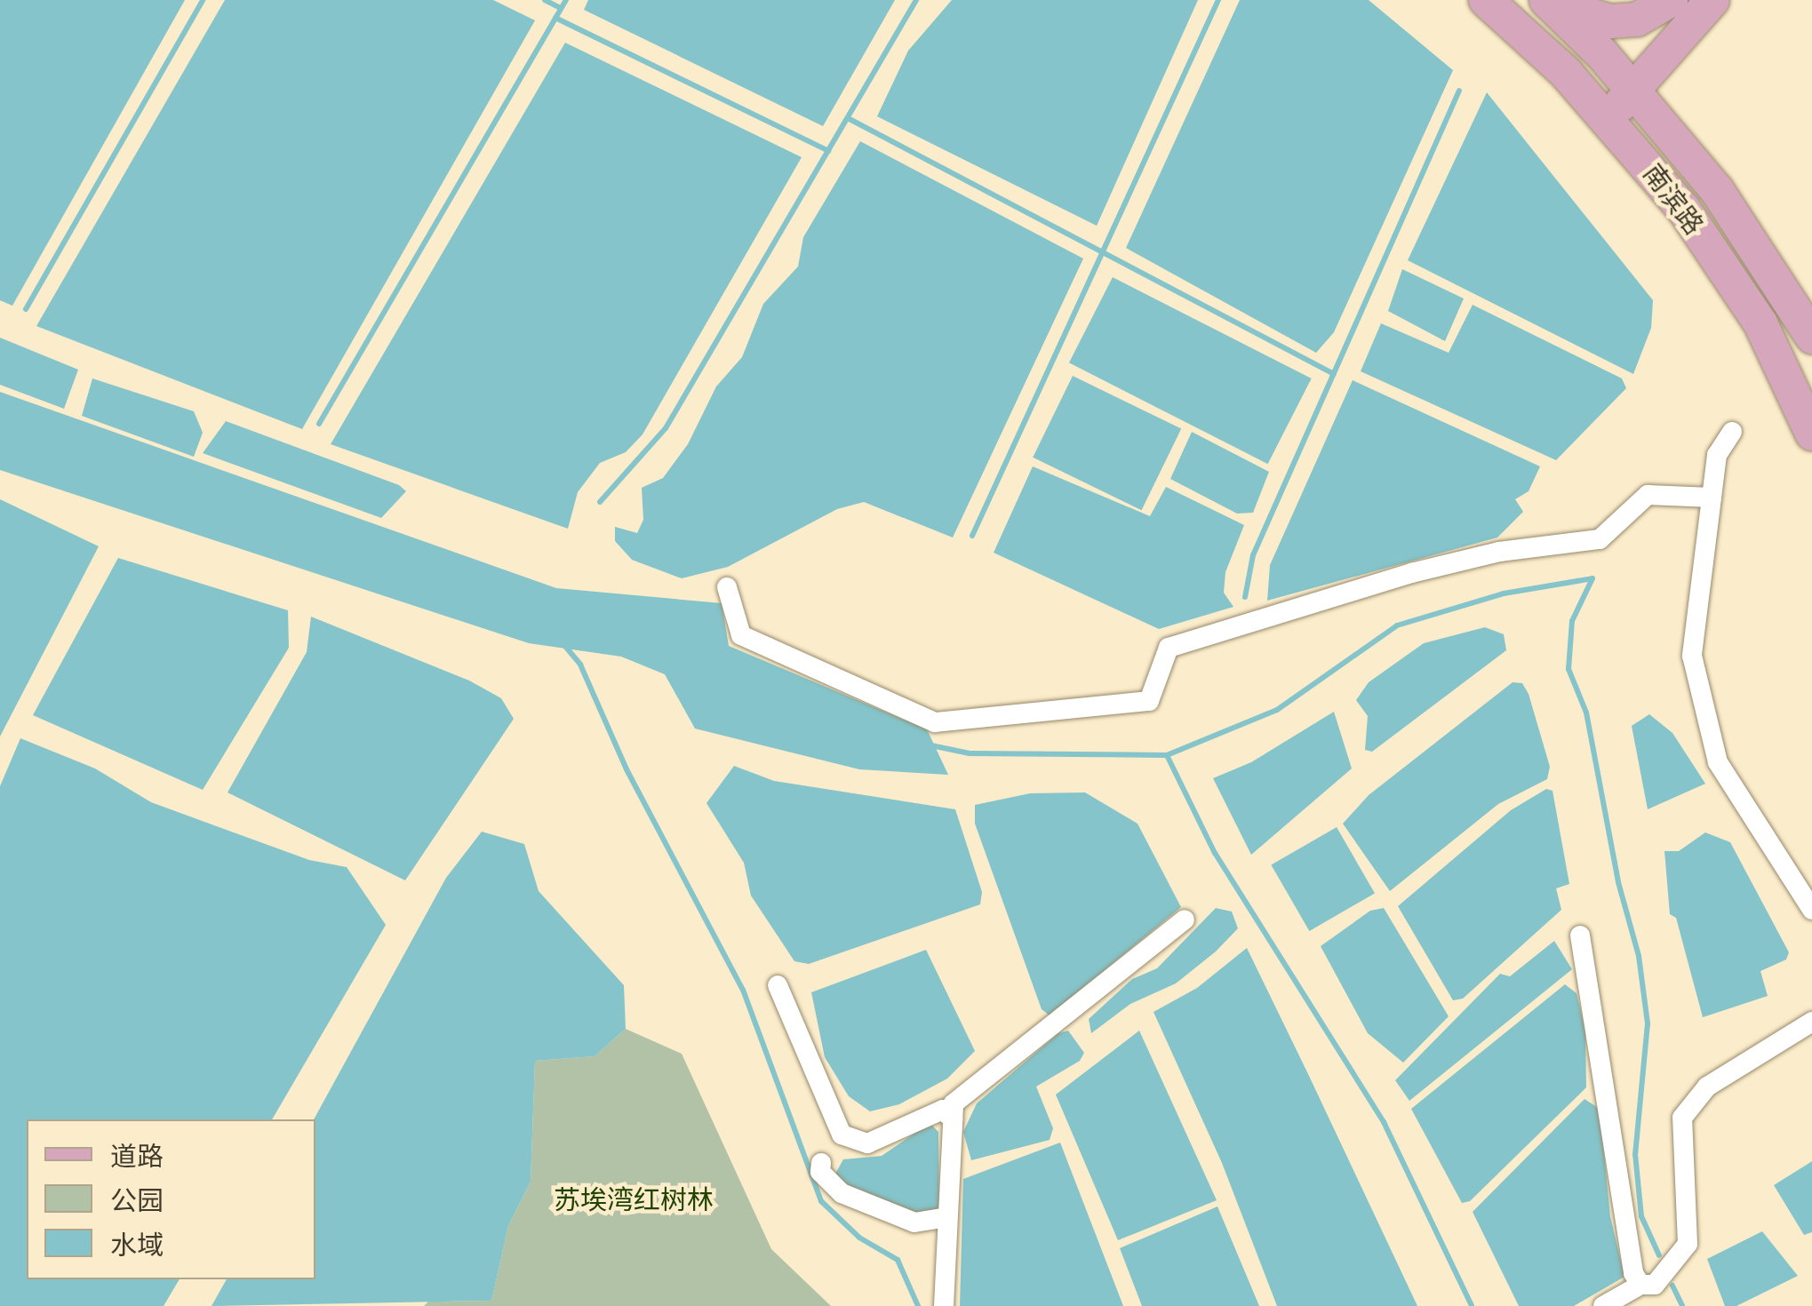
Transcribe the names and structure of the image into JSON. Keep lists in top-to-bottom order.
{
  "streets": {
    "main road": ["南滨路"]
  },
  "parks": ["苏埃湾红树林"],
  "legend": ["道路", "公园", "水域"]
}
